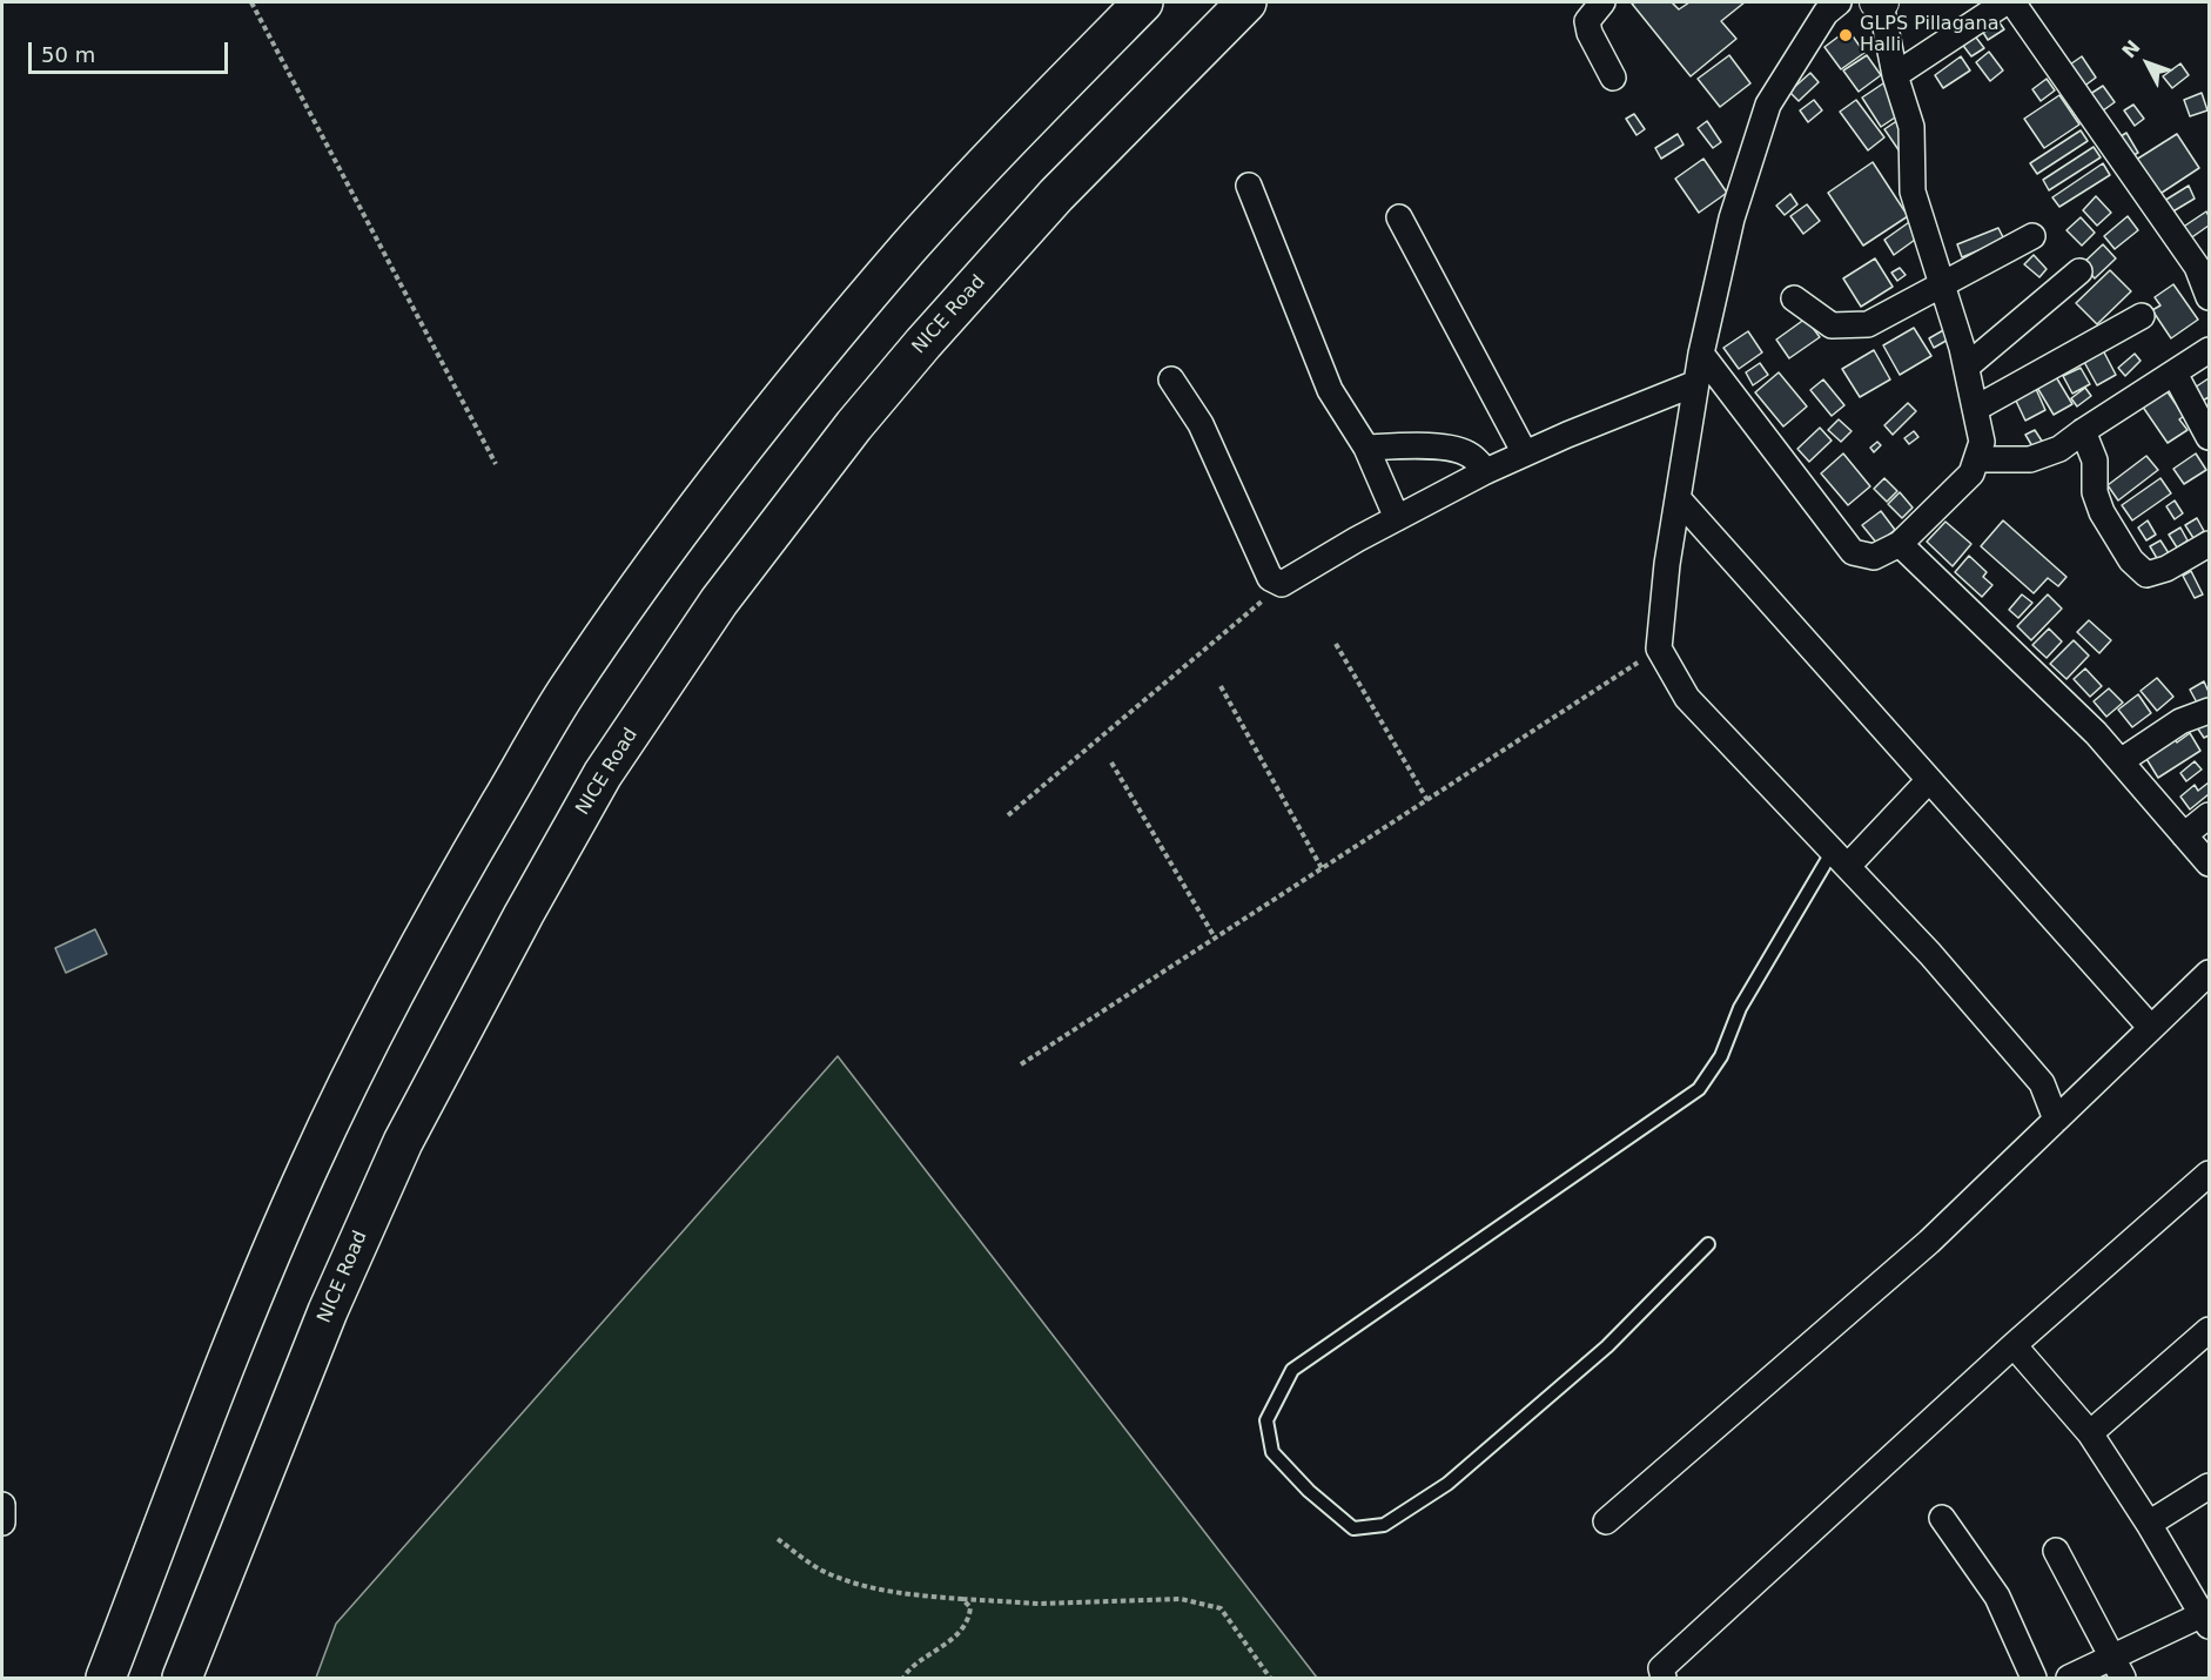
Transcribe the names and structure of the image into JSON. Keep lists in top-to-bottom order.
{
  "streets": {
    "highway": ["NICE Road"]
  },
  "places": ["GLPS Pillagana Halli"],
  "scale_bar": "50 m",
  "north": "top left"
}
